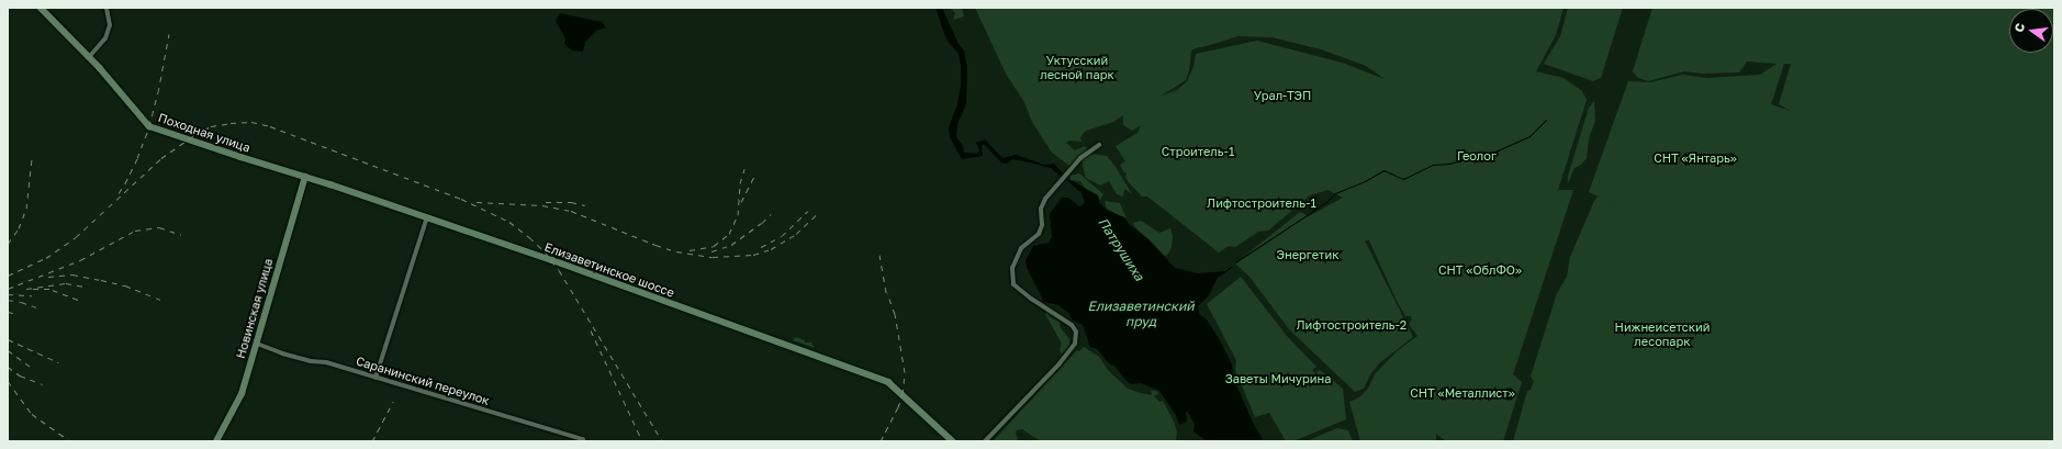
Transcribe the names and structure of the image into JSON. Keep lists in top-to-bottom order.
{
  "streets": {
    "main road": ["Походная улица", "Елизаветинское шоссе", "Новинская улица"],
    "street": ["Саранинский переулок"]
  },
  "crossings": [
    ["Походная улица", "Елизаветинское шоссе"],
    ["Походная улица", "Новинская улица"],
    ["Елизаветинское шоссе", "Новинская улица"],
    ["Новинская улица", "Саранинский переулок"]
  ],
  "water": ["Патрушиха", "Елизаветинский пруд"],
  "parks": [
    "Уктусский лесной парк",
    "Урал-ТЭП",
    "Строитель-1",
    "Геолог",
    "СНТ «Янтарь»",
    "Лифтостроитель-1",
    "Энергетик",
    "СНТ «ОблФО»",
    "Лифтостроитель-2",
    "Нижнеисетский лесопарк",
    "Заветы Мичурина",
    "СНТ «Металлист»"
  ],
  "north": "left"
}
